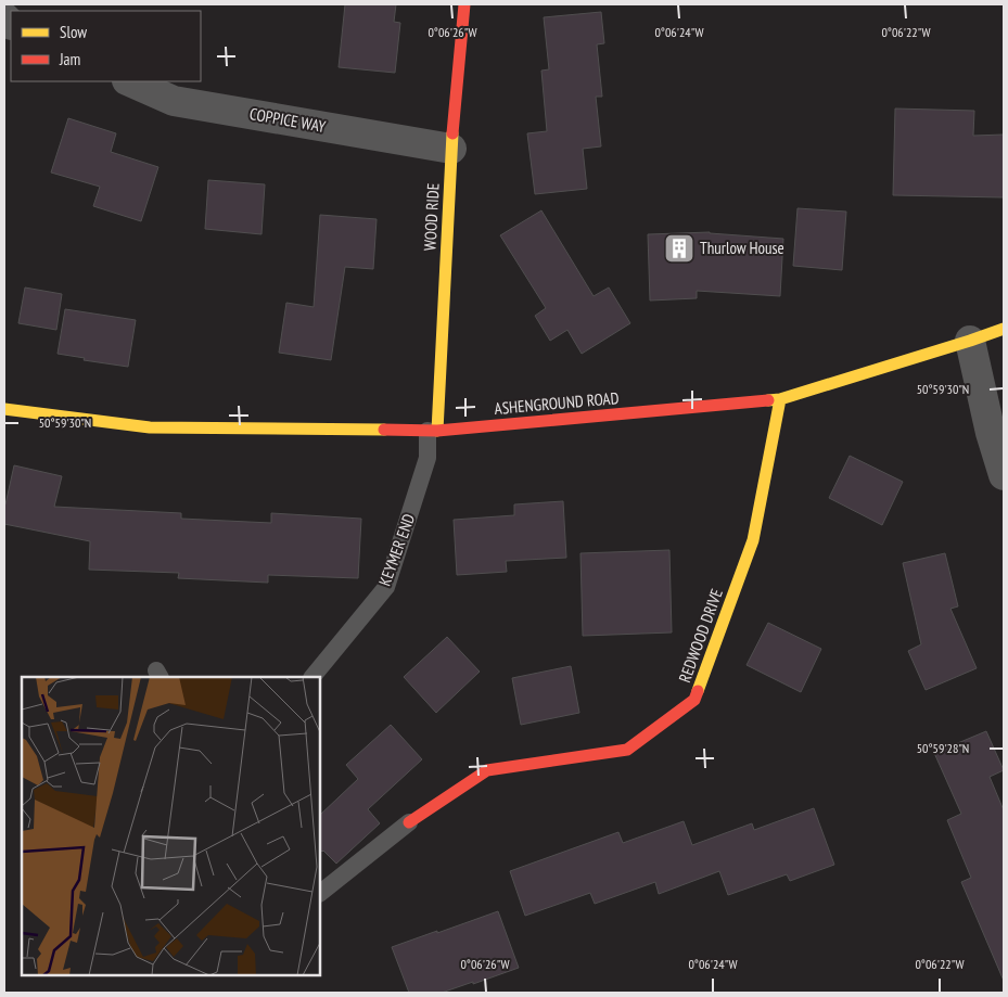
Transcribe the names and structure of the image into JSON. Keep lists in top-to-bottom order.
{
  "streets": {
    "street": [
      "COPPICE WAY",
      "WOOD RIDE",
      "ASHENGROUND ROAD",
      "REDWOOD DRIVE"
    ],
    "lane": ["KEYMER END"]
  },
  "crossings": [
    ["COPPICE WAY", "WOOD RIDE"],
    ["WOOD RIDE", "ASHENGROUND ROAD"],
    ["WOOD RIDE", "KEYMER END"],
    ["ASHENGROUND ROAD", "KEYMER END"],
    ["ASHENGROUND ROAD", "REDWOOD DRIVE"]
  ],
  "places": {
    "building": ["Thurlow House"]
  },
  "legend": ["Slow", "Jam"],
  "coordinates": [
    "0°06'26\"W",
    "0°06'24\"W",
    "0°06'22\"W",
    "50°59'30\"N",
    "50°59'28\"N"
  ]
}
